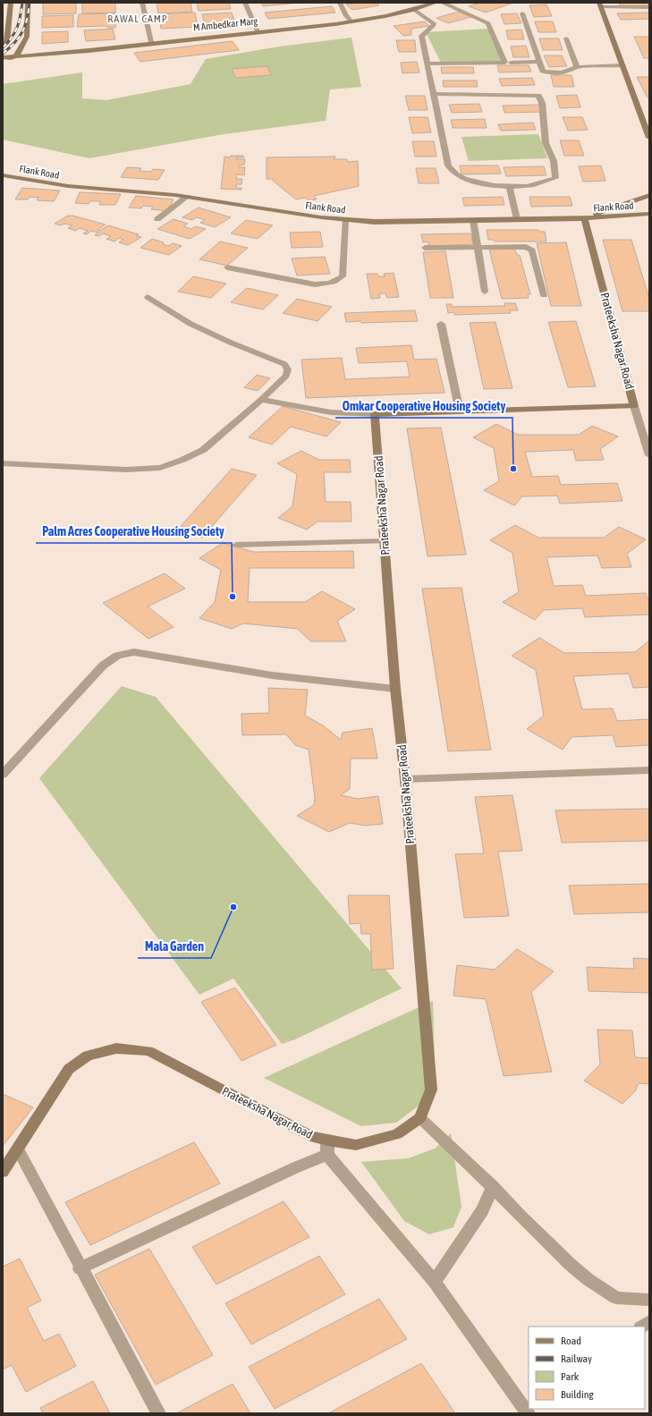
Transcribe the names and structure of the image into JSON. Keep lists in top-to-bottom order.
{
  "streets": {
    "street": ["M Ambedkar Marg", "Flank Road", "Prateeksha Nagar Road"]
  },
  "crossings": [
    ["Flank Road", "Prateeksha Nagar Road"]
  ],
  "districts": ["RAWAL CAMP"],
  "places": ["Omkar Cooperative Housing Society", "Palm Acres Cooperative Housing Society", "Mala Garden"],
  "legend": [
    "Road",
    "Railway",
    "Park",
    "Building"
  ]
}
